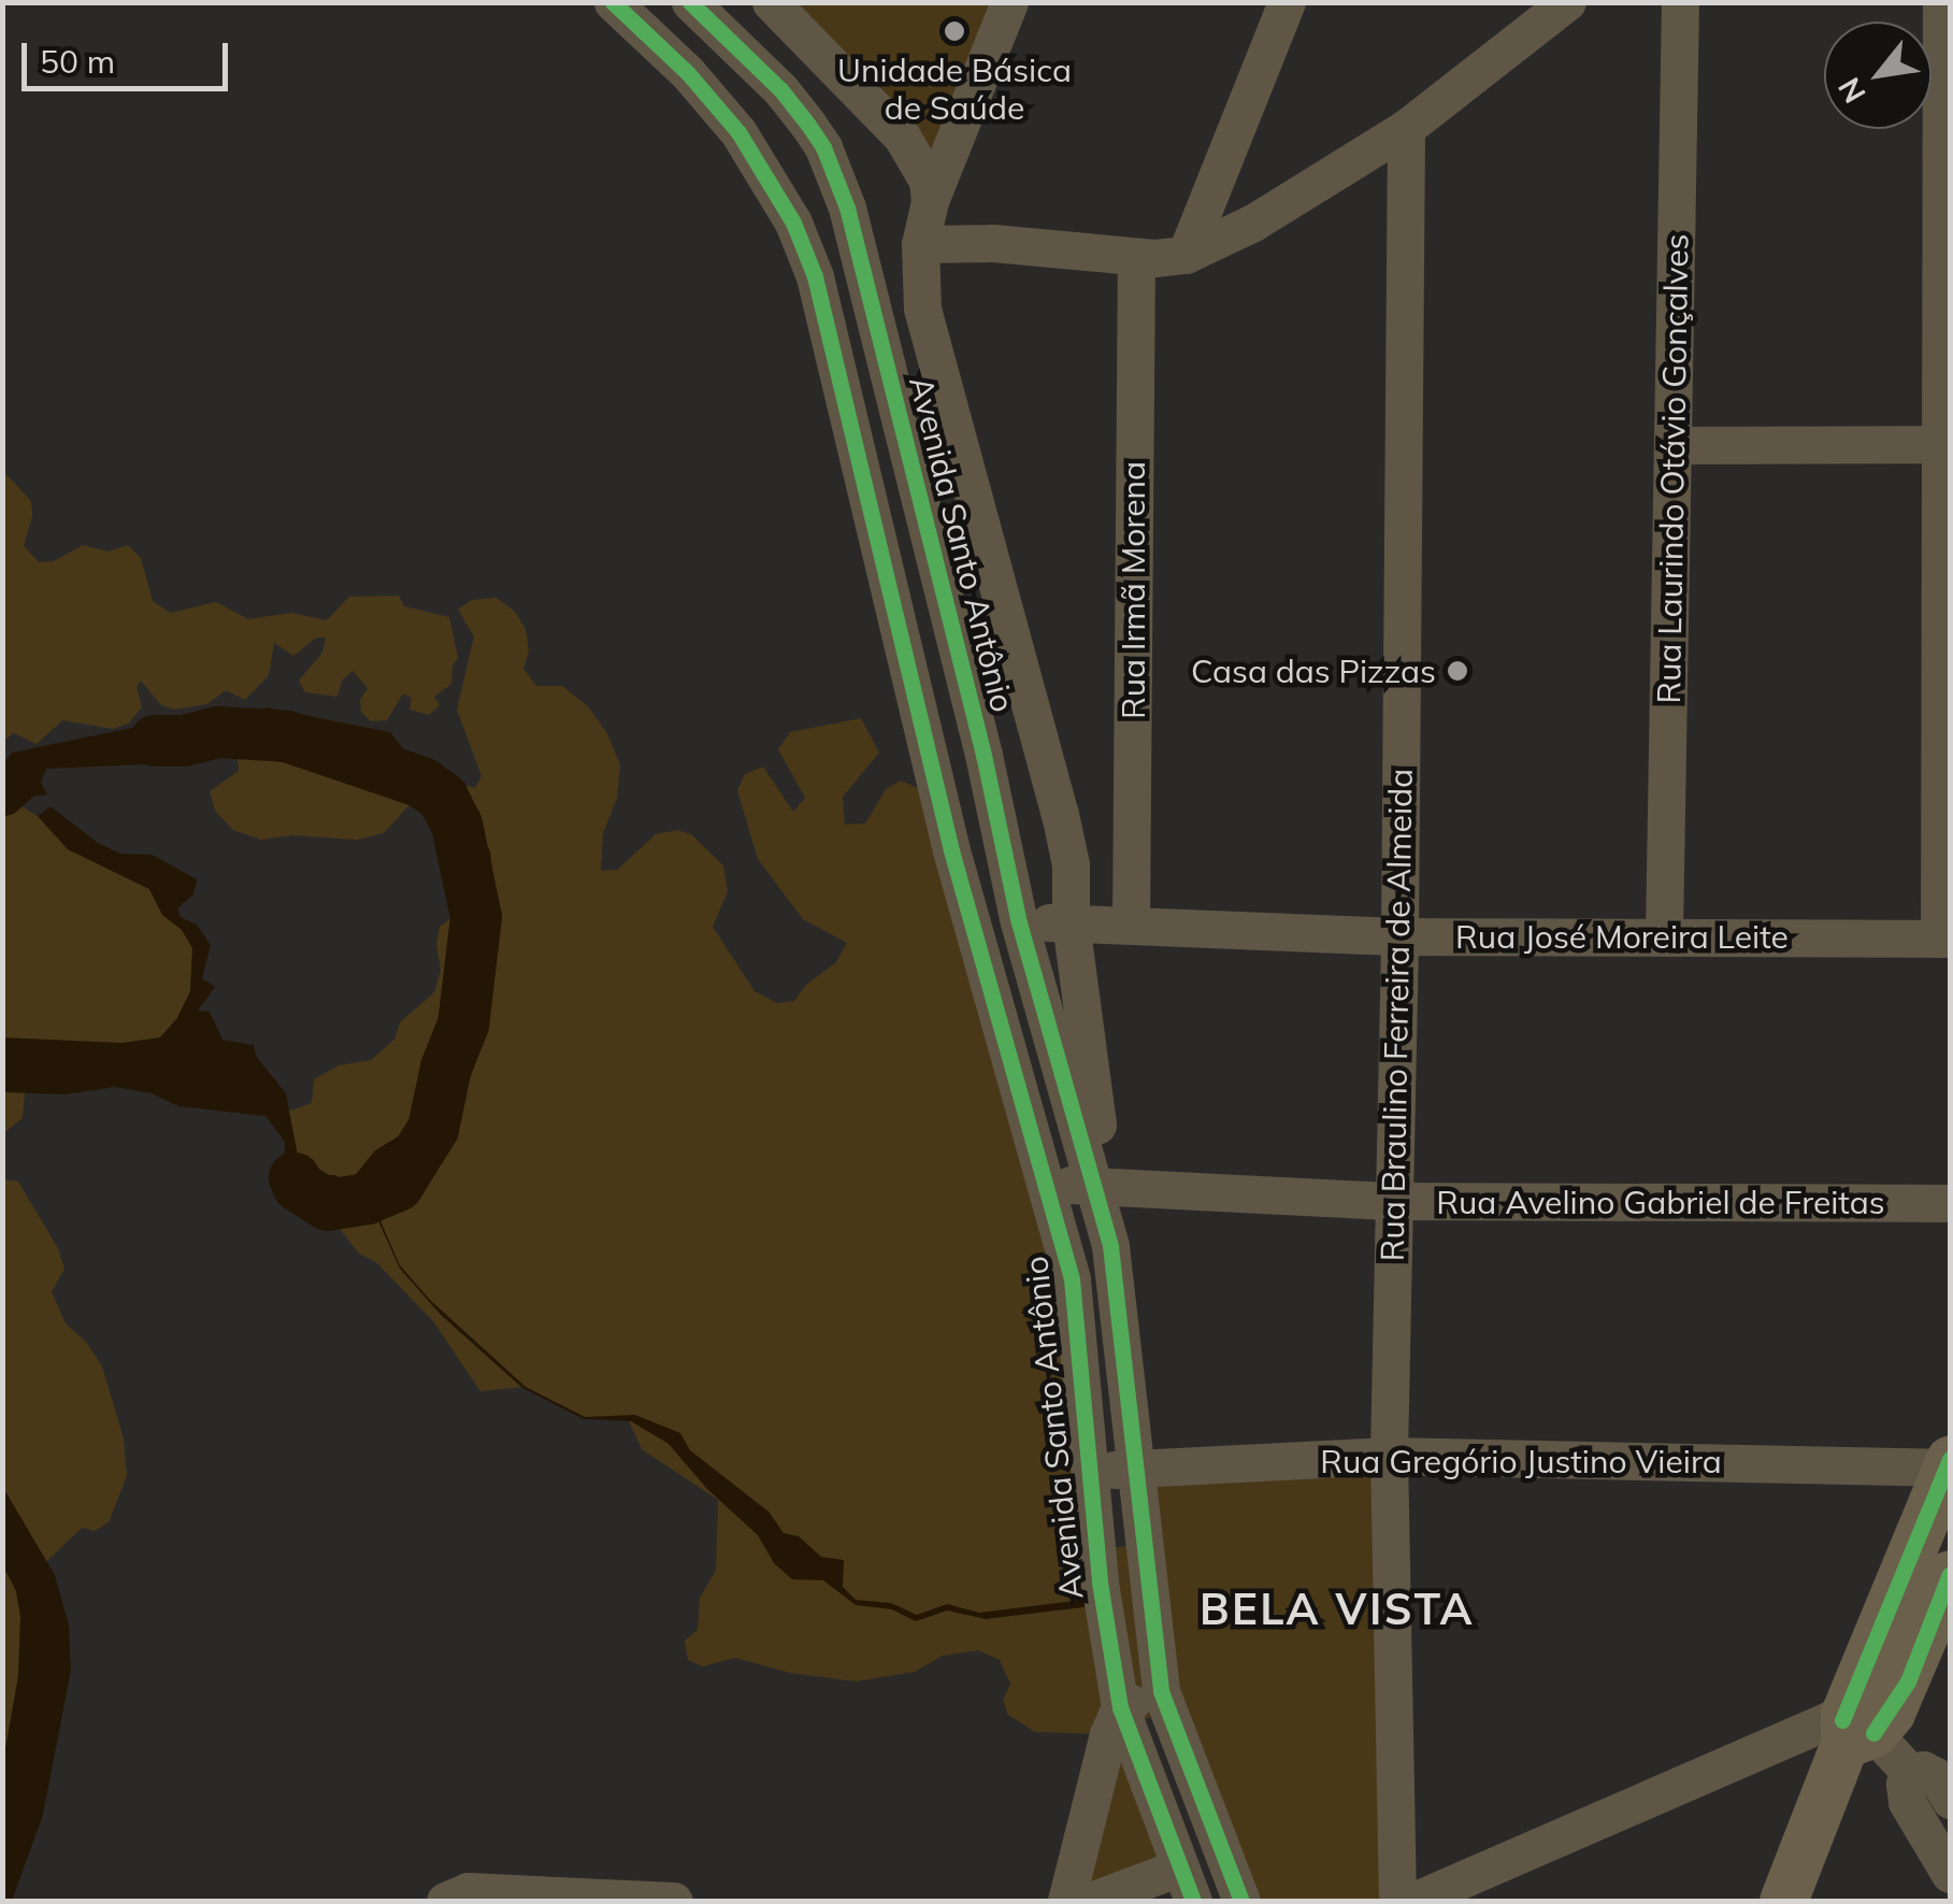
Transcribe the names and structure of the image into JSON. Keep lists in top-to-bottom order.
{
  "streets": {
    "street": [
      "Rua Laurindo Otávio Gonçalves",
      "Avenida Santo Antônio",
      "Rua Irmã Morena",
      "Rua José Moreira Leite",
      "Rua Braulino Ferreira de Almeida",
      "Rua Avelino Gabriel de Freitas",
      "Rua Gregório Justino Vieira"
    ]
  },
  "crossings": [
    ["Rua Laurindo Otávio Gonçalves", "Rua José Moreira Leite"],
    ["Avenida Santo Antônio", "Rua José Moreira Leite"],
    ["Avenida Santo Antônio", "Rua Avelino Gabriel de Freitas"],
    ["Avenida Santo Antônio", "Rua Gregório Justino Vieira"],
    ["Rua Irmã Morena", "Rua José Moreira Leite"],
    ["Rua José Moreira Leite", "Rua Braulino Ferreira de Almeida"],
    ["Rua Braulino Ferreira de Almeida", "Rua Avelino Gabriel de Freitas"],
    ["Rua Braulino Ferreira de Almeida", "Rua Gregório Justino Vieira"]
  ],
  "districts": ["BELA VISTA"],
  "places": ["Unidade Básica de Saúde", "Casa das Pizzas"],
  "scale_bar": "50 m",
  "north": "bottom left"
}
